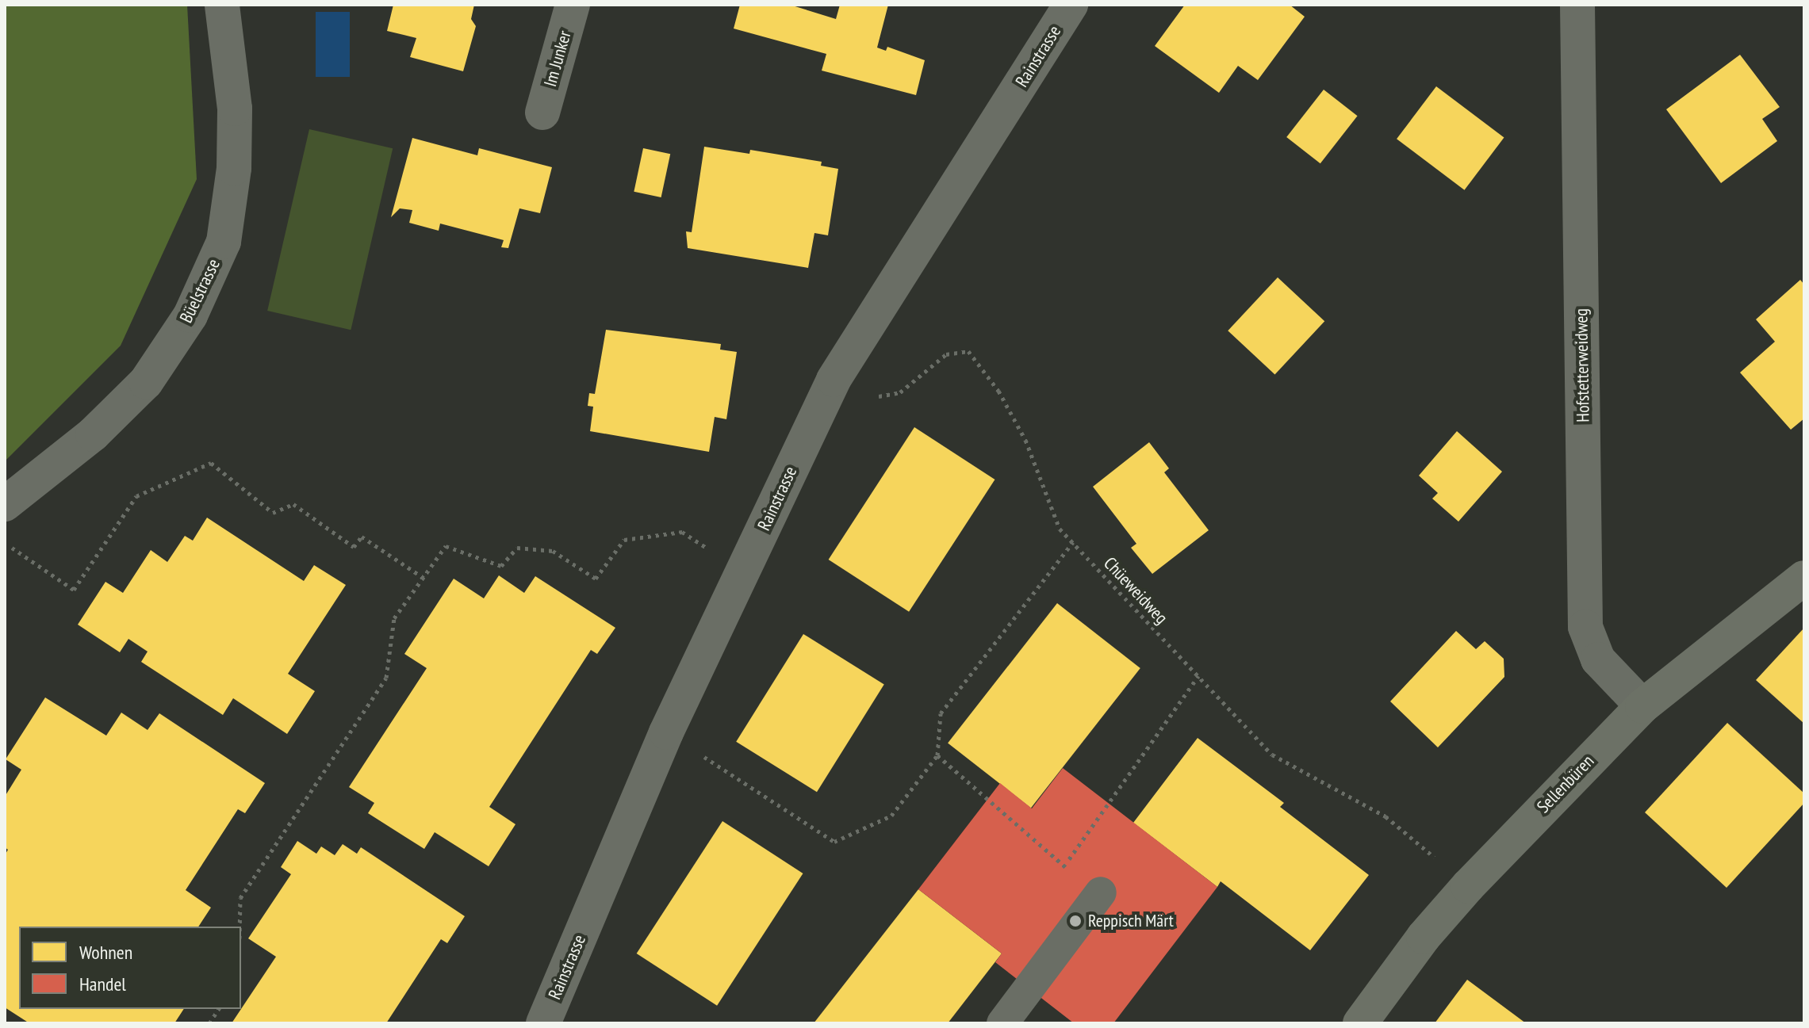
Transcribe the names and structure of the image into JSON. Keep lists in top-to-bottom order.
{
  "streets": {
    "main road": ["Sellenbüren"],
    "street": [
      "Rainstrasse",
      "Im Junker",
      "Büelstrasse",
      "Hofstetterweidweg"
    ],
    "path": ["Chüeweidweg"]
  },
  "crossings": [
    ["Rainstrasse", "Chüeweidweg"],
    ["Hofstetterweidweg", "Sellenbüren"],
    ["Chüeweidweg", "Sellenbüren"]
  ],
  "places": ["Reppisch Märt"],
  "legend": ["Wohnen", "Handel"]
}
